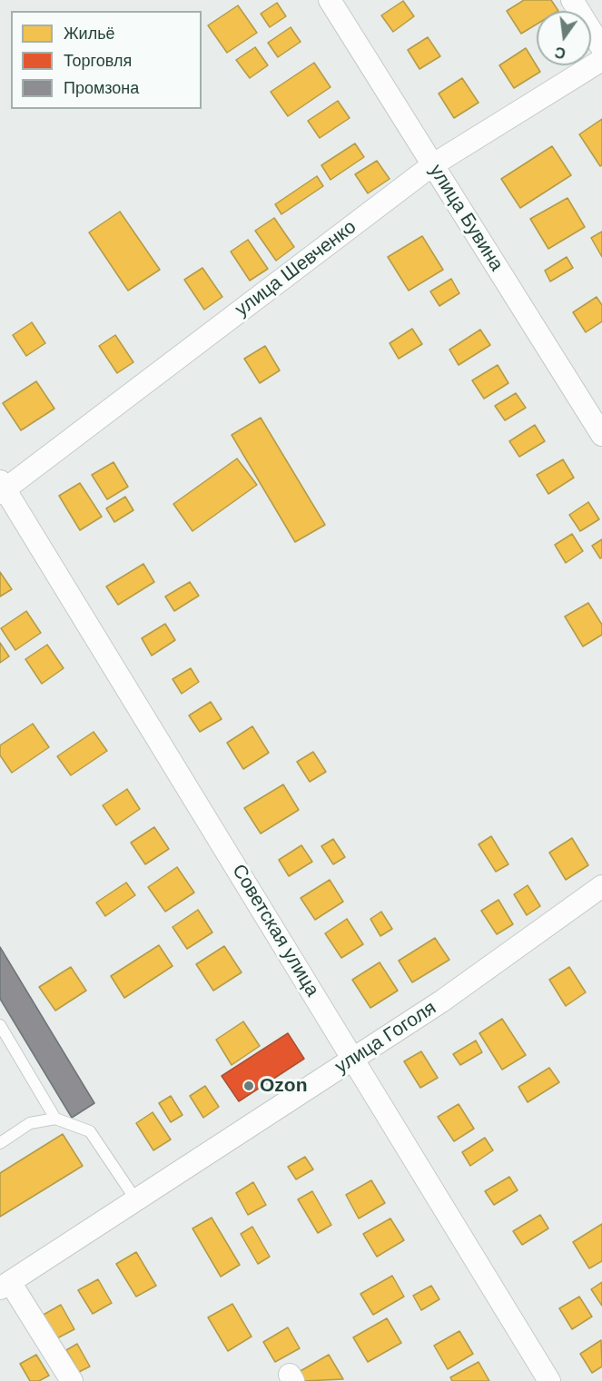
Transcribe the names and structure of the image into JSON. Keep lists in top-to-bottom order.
{
  "streets": {
    "street": [
      "улица Бувина",
      "улица Шевченко",
      "Советская улица",
      "улица Гоголя"
    ]
  },
  "crossings": [
    ["улица Бувина", "улица Шевченко"],
    ["улица Шевченко", "Советская улица"],
    ["Советская улица", "улица Гоголя"]
  ],
  "places": ["Ozon"],
  "legend": ["Жильё", "Торговля", "Промзона"],
  "north": "bottom"
}
